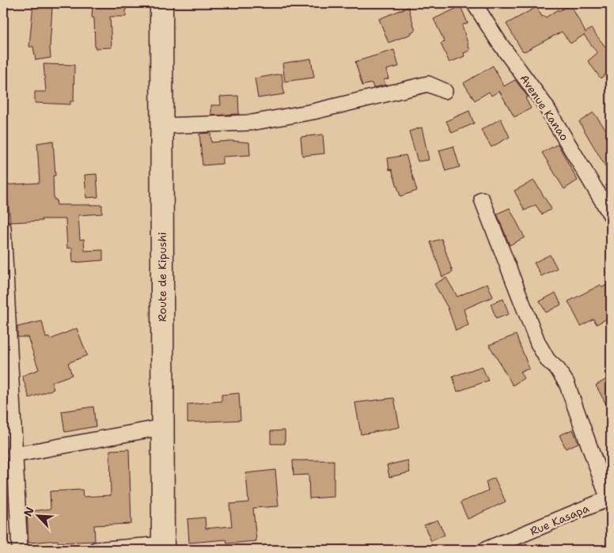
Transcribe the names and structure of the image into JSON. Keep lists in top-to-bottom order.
{
  "streets": {
    "main road": ["Route de Kipushi"],
    "street": ["Avenue Kanao", "Rue Kasapa"]
  },
  "north": "top left"
}
